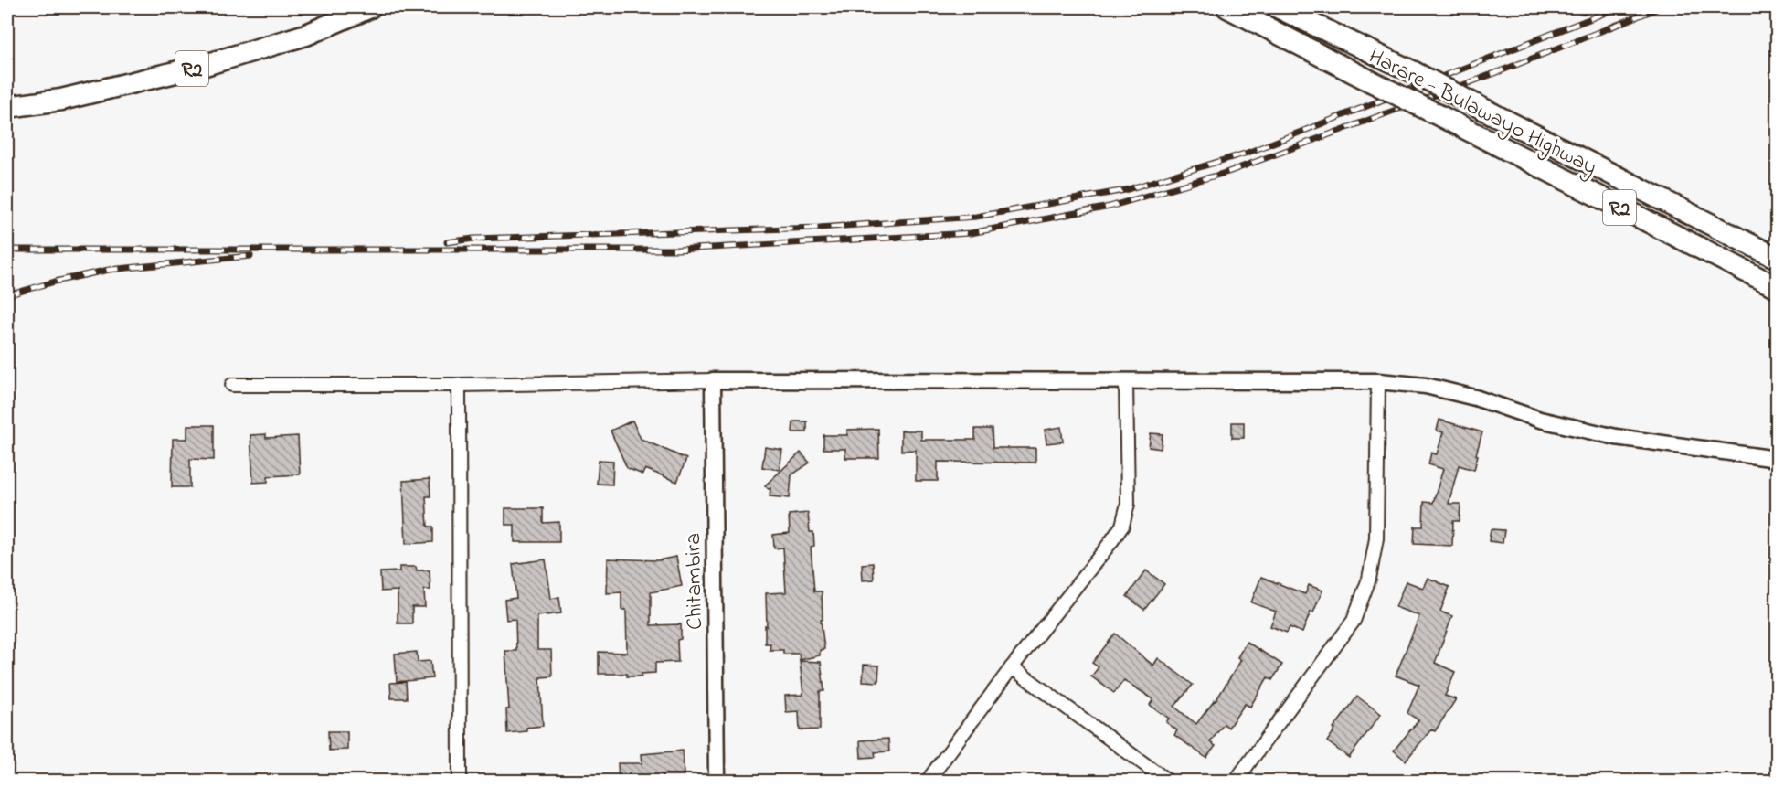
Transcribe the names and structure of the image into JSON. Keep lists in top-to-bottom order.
{
  "streets": {
    "highway": ["R2", "Harare - Bulawayo Highway"],
    "street": ["Chitambira"]
  }
}
